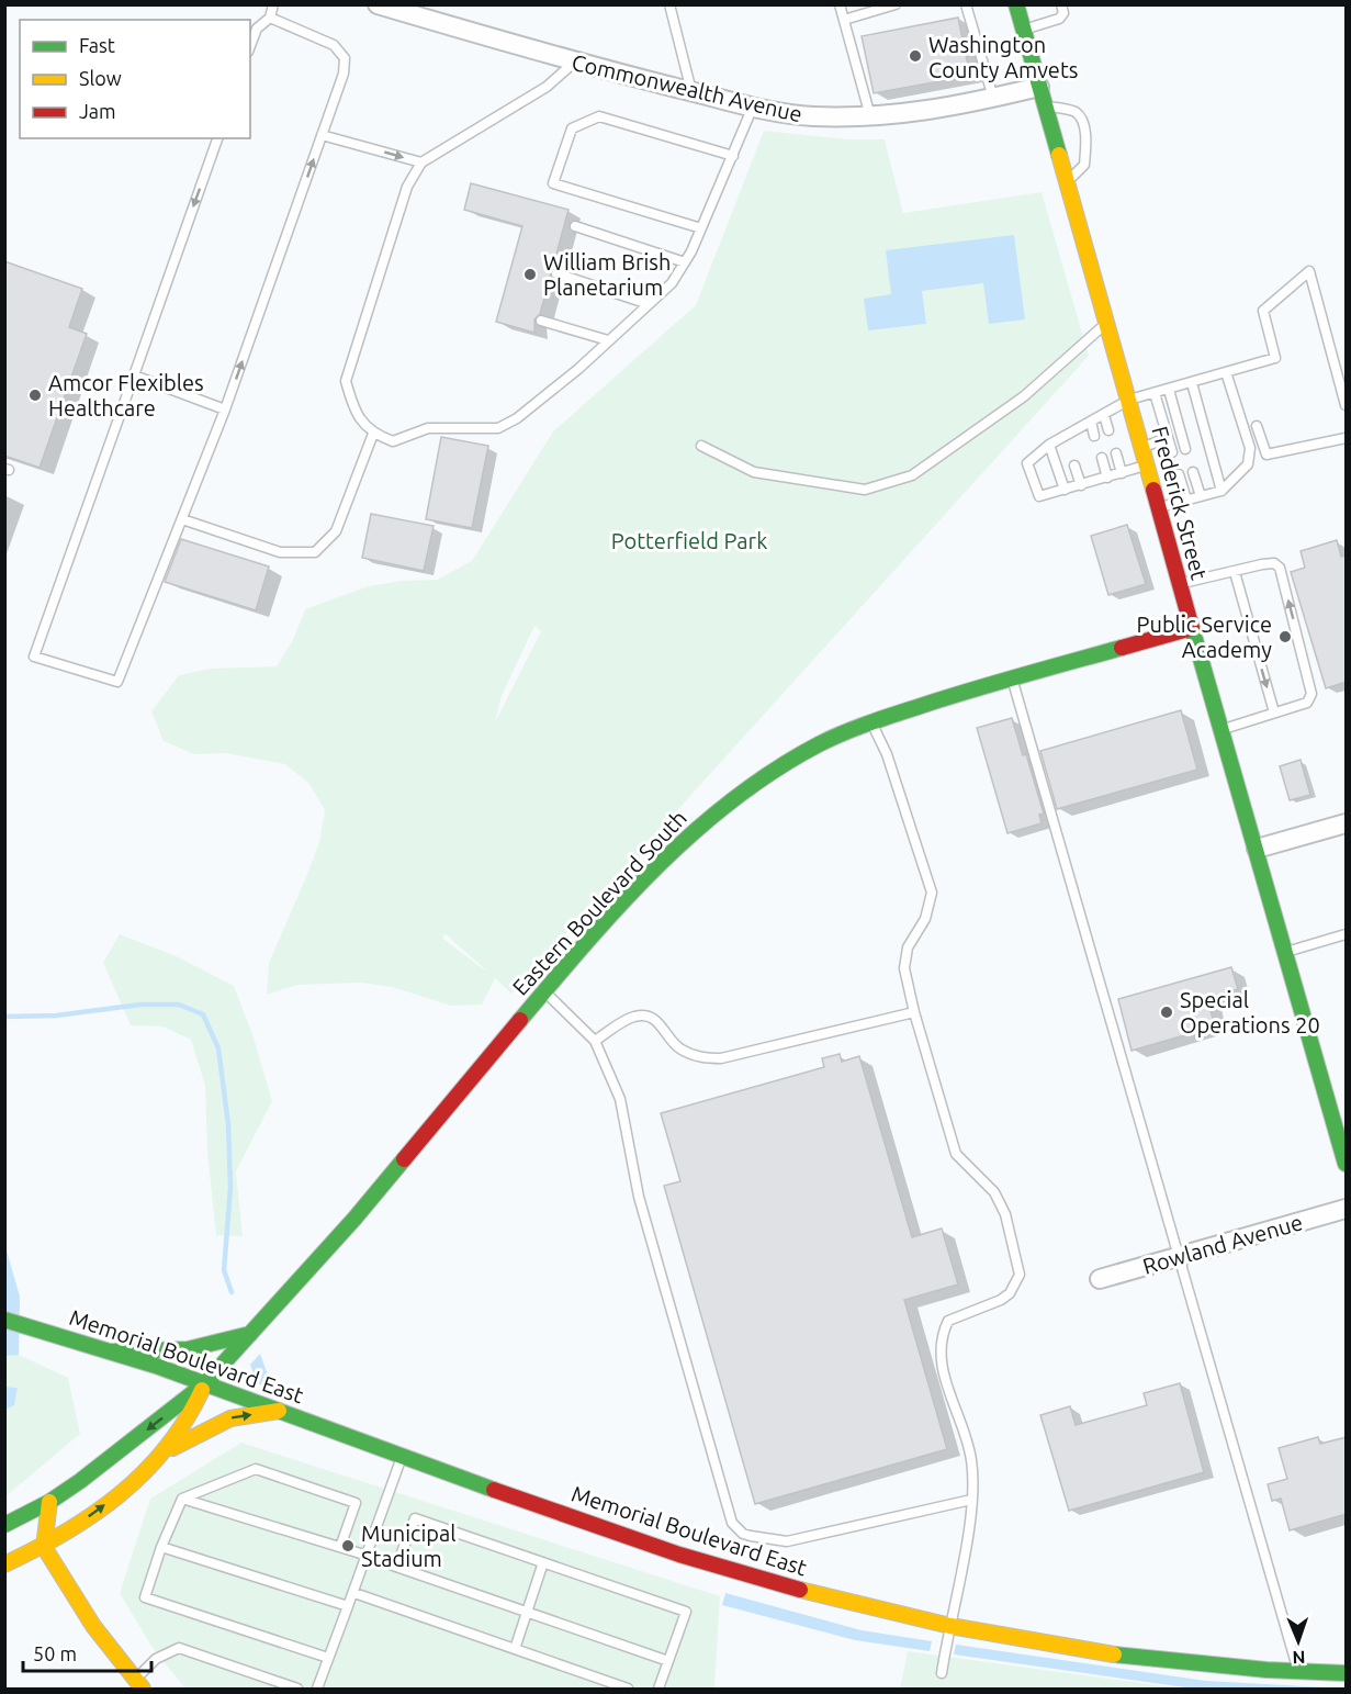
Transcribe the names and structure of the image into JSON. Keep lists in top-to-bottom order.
{
  "streets": {
    "main road": ["Frederick Street", "Eastern Boulevard South", "Memorial Boulevard East"],
    "street": ["Commonwealth Avenue", "Rowland Avenue"]
  },
  "crossings": [
    ["Commonwealth Avenue", "Frederick Street"],
    ["Frederick Street", "Eastern Boulevard South"],
    ["Eastern Boulevard South", "Memorial Boulevard East"]
  ],
  "parks": ["Potterfield Park"],
  "places": [
    "Washington County Amvets",
    "William Brish Planetarium",
    "Amcor Flexibles Healthcare",
    "Public Service Academy",
    "Special Operations 20",
    "Municipal Stadium"
  ],
  "legend": ["Fast", "Slow", "Jam"],
  "scale_bar": "50 m",
  "north": "bottom"
}
